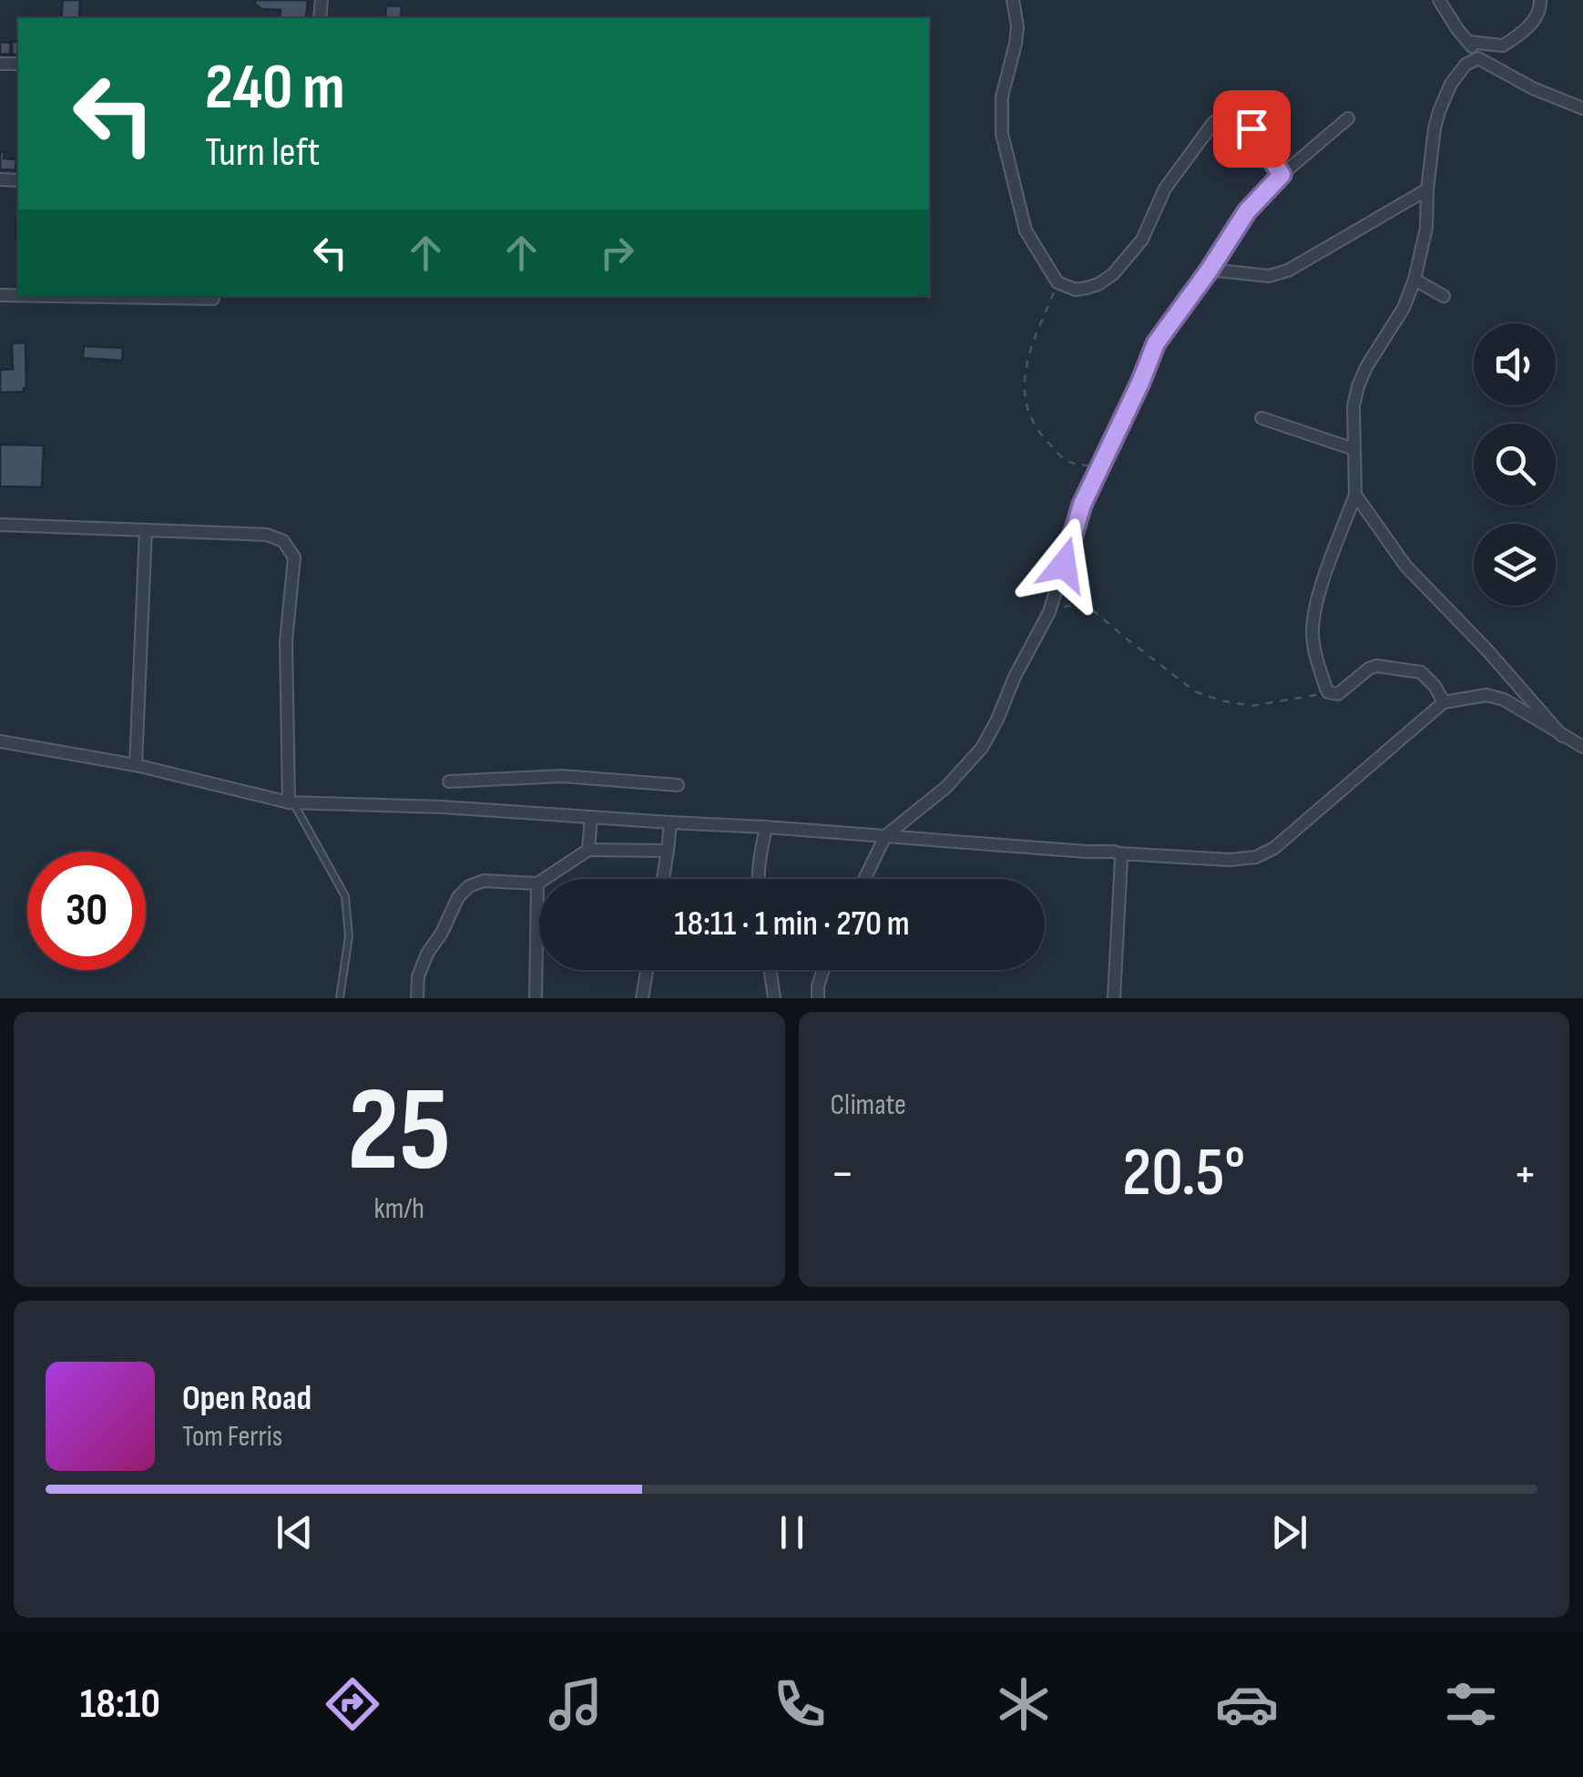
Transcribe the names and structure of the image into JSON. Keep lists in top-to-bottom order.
{
  "page": {
    "turn": ["240 m", "Turn left"],
    "limit": "30",
    "trip": "18:11 · 1 min · 270 m",
    "tile": [
      ["25", "km/h"],
      "Climate"
    ],
    "heat": ["−", "20.5°", "+"],
    "song": ["Open Road", "Tom Ferris"],
    "tabs": "18:10"
  }
}
